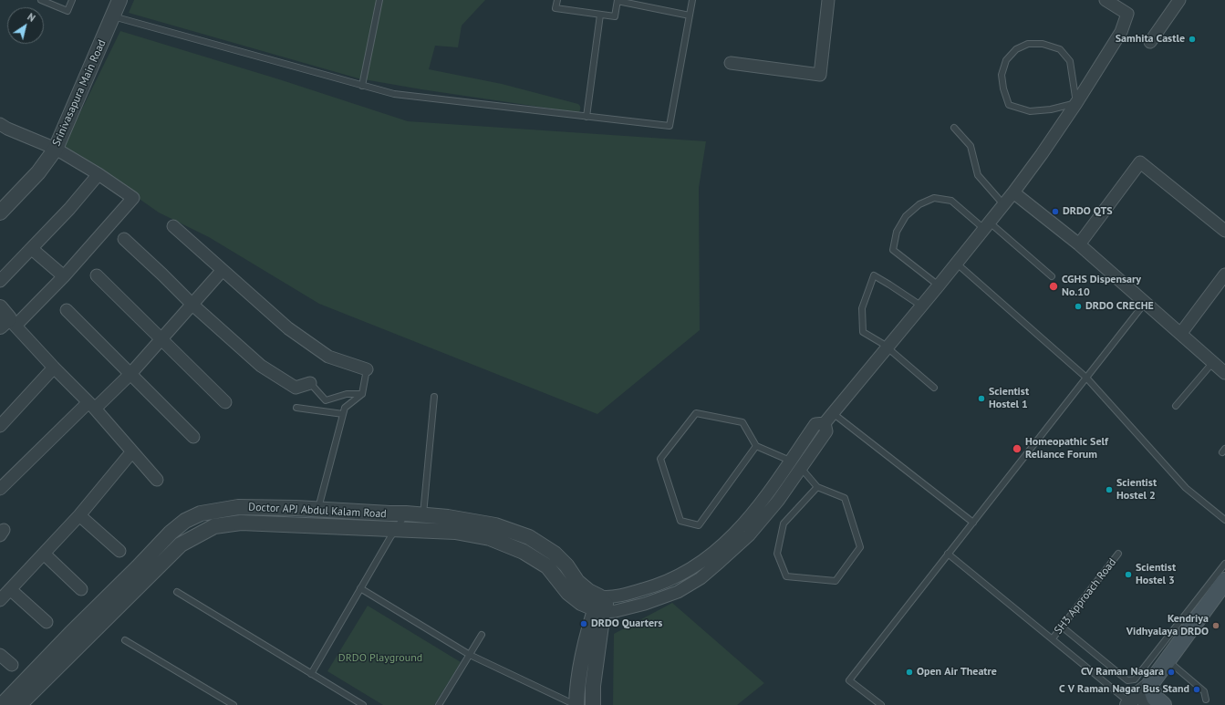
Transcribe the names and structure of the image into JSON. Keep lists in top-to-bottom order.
{
  "streets": {
    "street": ["Srinivasapura Main Road", "Doctor APJ Abdul Kalam Road"],
    "lane": ["SH3 Approach Road"]
  },
  "parks": ["DRDO Playground"],
  "places": [
    "Samhita Castle",
    "DRDO QTS",
    "CGHS Dispensary No.10",
    "DRDO CRECHE",
    "Scientist Hostel 1",
    "Homeopathic Self Reliance Forum",
    "Scientist Hostel 2",
    "Scientist Hostel 3",
    "DRDO Quarters",
    "Kendriya Vidhyalaya DRDO",
    "Open Air Theatre",
    "CV Raman Nagara",
    "C V Raman Nagar Bus Stand"
  ],
  "north": "top right"
}
